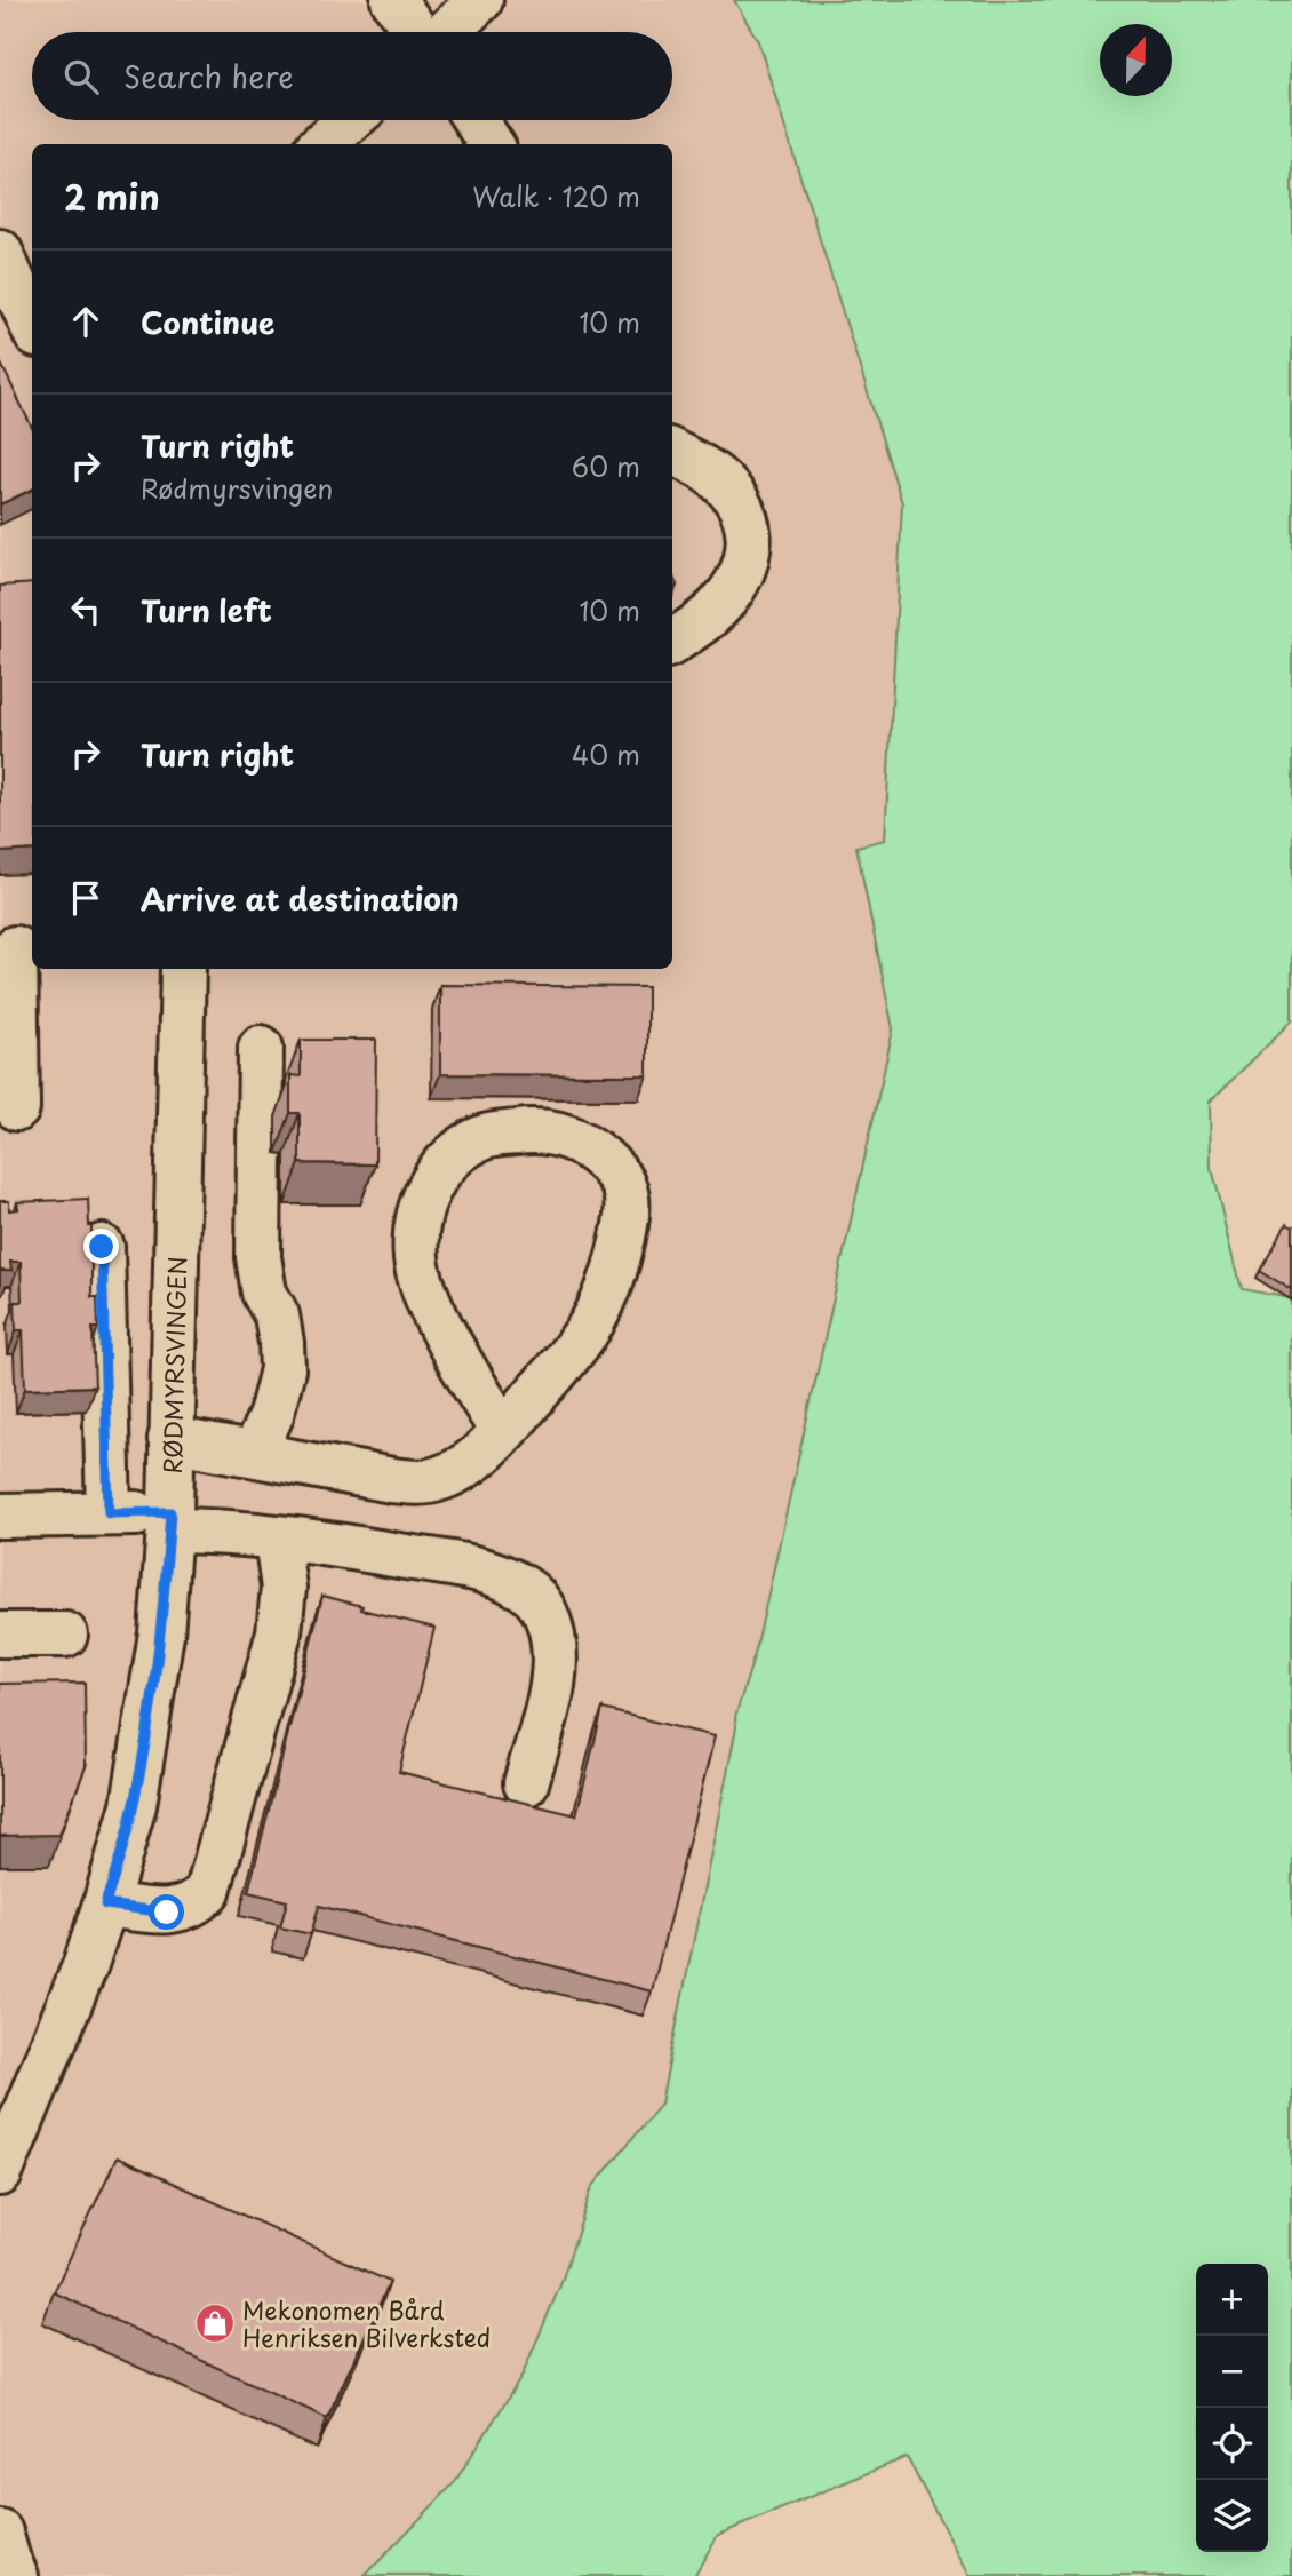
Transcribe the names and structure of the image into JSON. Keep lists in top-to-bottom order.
{
  "streets": {
    "street": ["RØDMYRSVINGEN"]
  },
  "places": {
    "shop": ["Mekonomen Bård Henriksen Bilverksted"]
  },
  "north": "top",
  "page": {
    "search": "Search here",
    "heading": ["2 min", "Walk · 120 m"],
    "list": [
      ["Continue", "10 m"],
      ["Turn right", "Rødmyrsvingen", "60 m"],
      ["Turn left", "10 m"],
      ["Turn right", "40 m"],
      "Arrive at destination"
    ],
    "map_buttons": ["+", "−"]
  }
}
